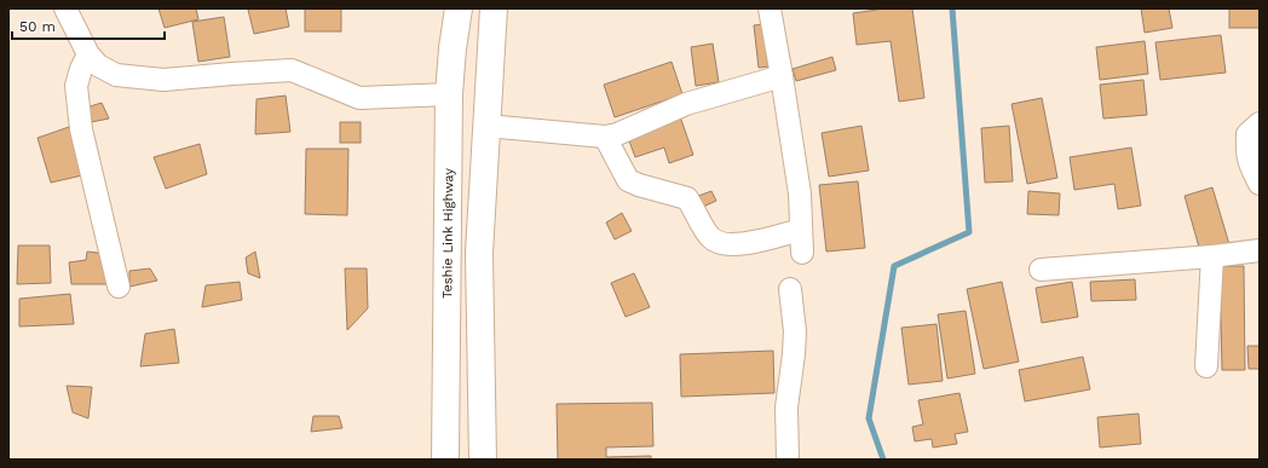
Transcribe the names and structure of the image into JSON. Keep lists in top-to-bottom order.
{
  "streets": {
    "main road": ["Teshie Link Highway"]
  },
  "scale_bar": "50 m"
}
